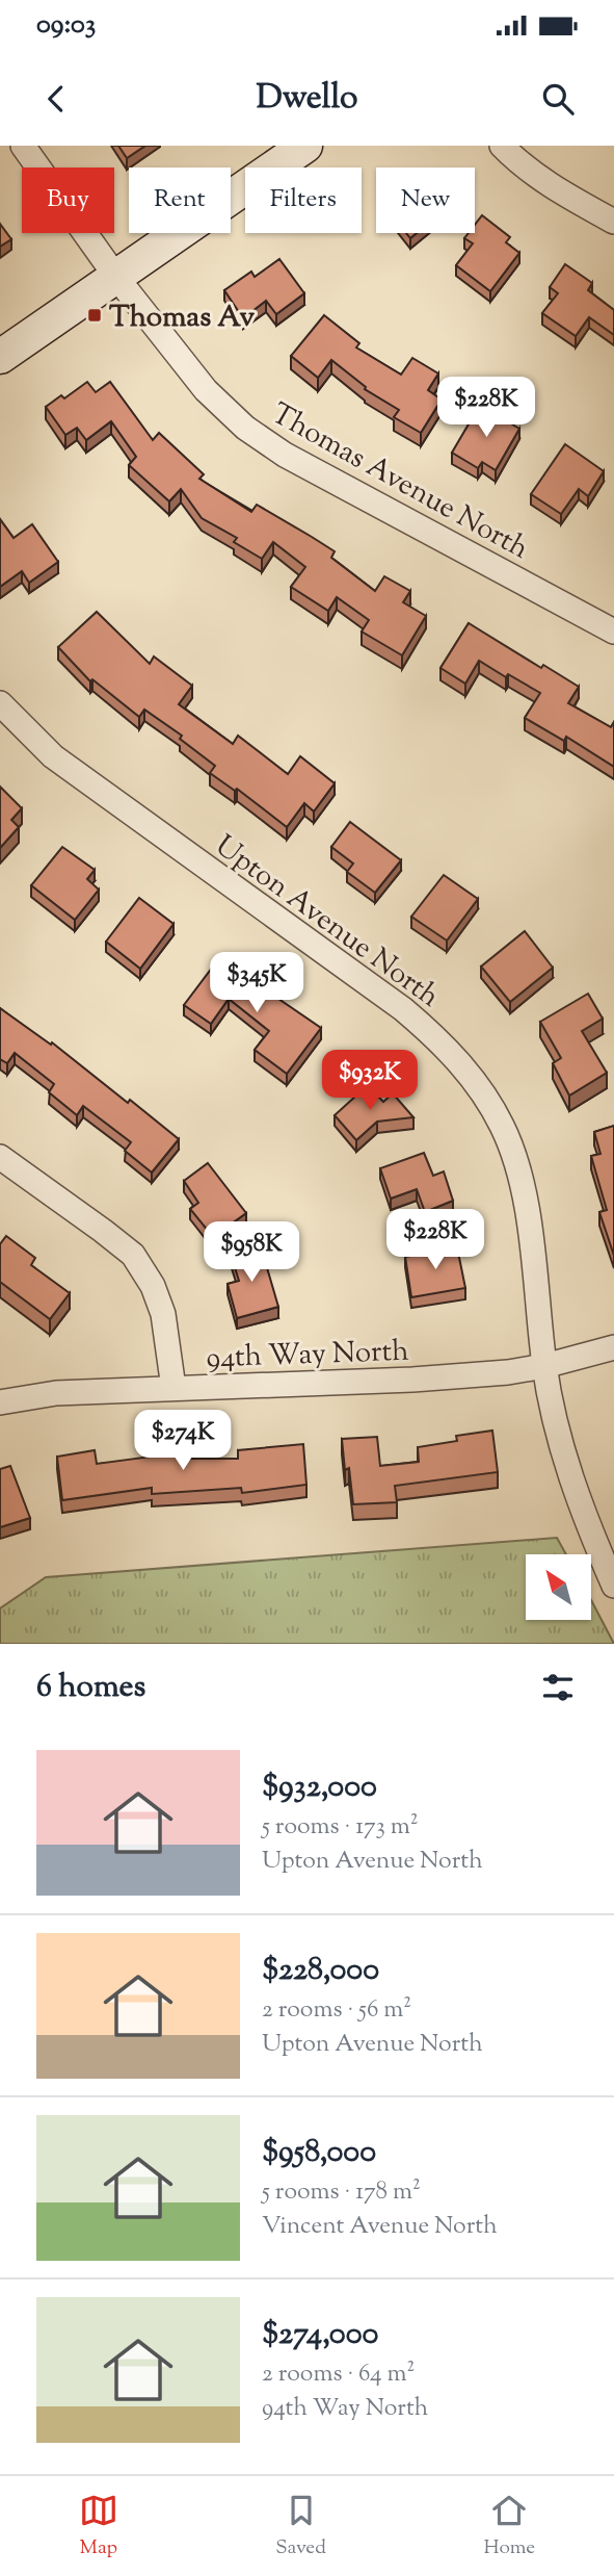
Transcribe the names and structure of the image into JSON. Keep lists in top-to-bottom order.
{
  "streets": {
    "street": ["Thomas Avenue North", "Upton Avenue North", "94th Way North"]
  },
  "crossings": [
    ["Upton Avenue North", "94th Way North"]
  ],
  "places": {
    "transit": ["Thomas Av"]
  },
  "north": "top left",
  "page": {
    "status": "09:03",
    "header": "Dwello",
    "chip": [
      "Buy",
      "Rent",
      "Filters",
      "New"
    ],
    "price": [
      "$228K",
      "$345K",
      "$932K",
      "$228K",
      "$958K",
      "$274K"
    ],
    "heading": "6 homes",
    "list": [
      {
        "name": "$932,000",
        "note": "5 rooms · 173 m² · Upton Avenue North"
      },
      {
        "name": "$228,000",
        "note": "2 rooms · 56 m² · Upton Avenue North"
      },
      {
        "name": "$958,000",
        "note": "5 rooms · 178 m² · Vincent Avenue North"
      },
      {
        "name": "$274,000",
        "note": "2 rooms · 64 m² · 94th Way North"
      }
    ],
    "tabs": ["Map", "Saved", "Home"]
  }
}
